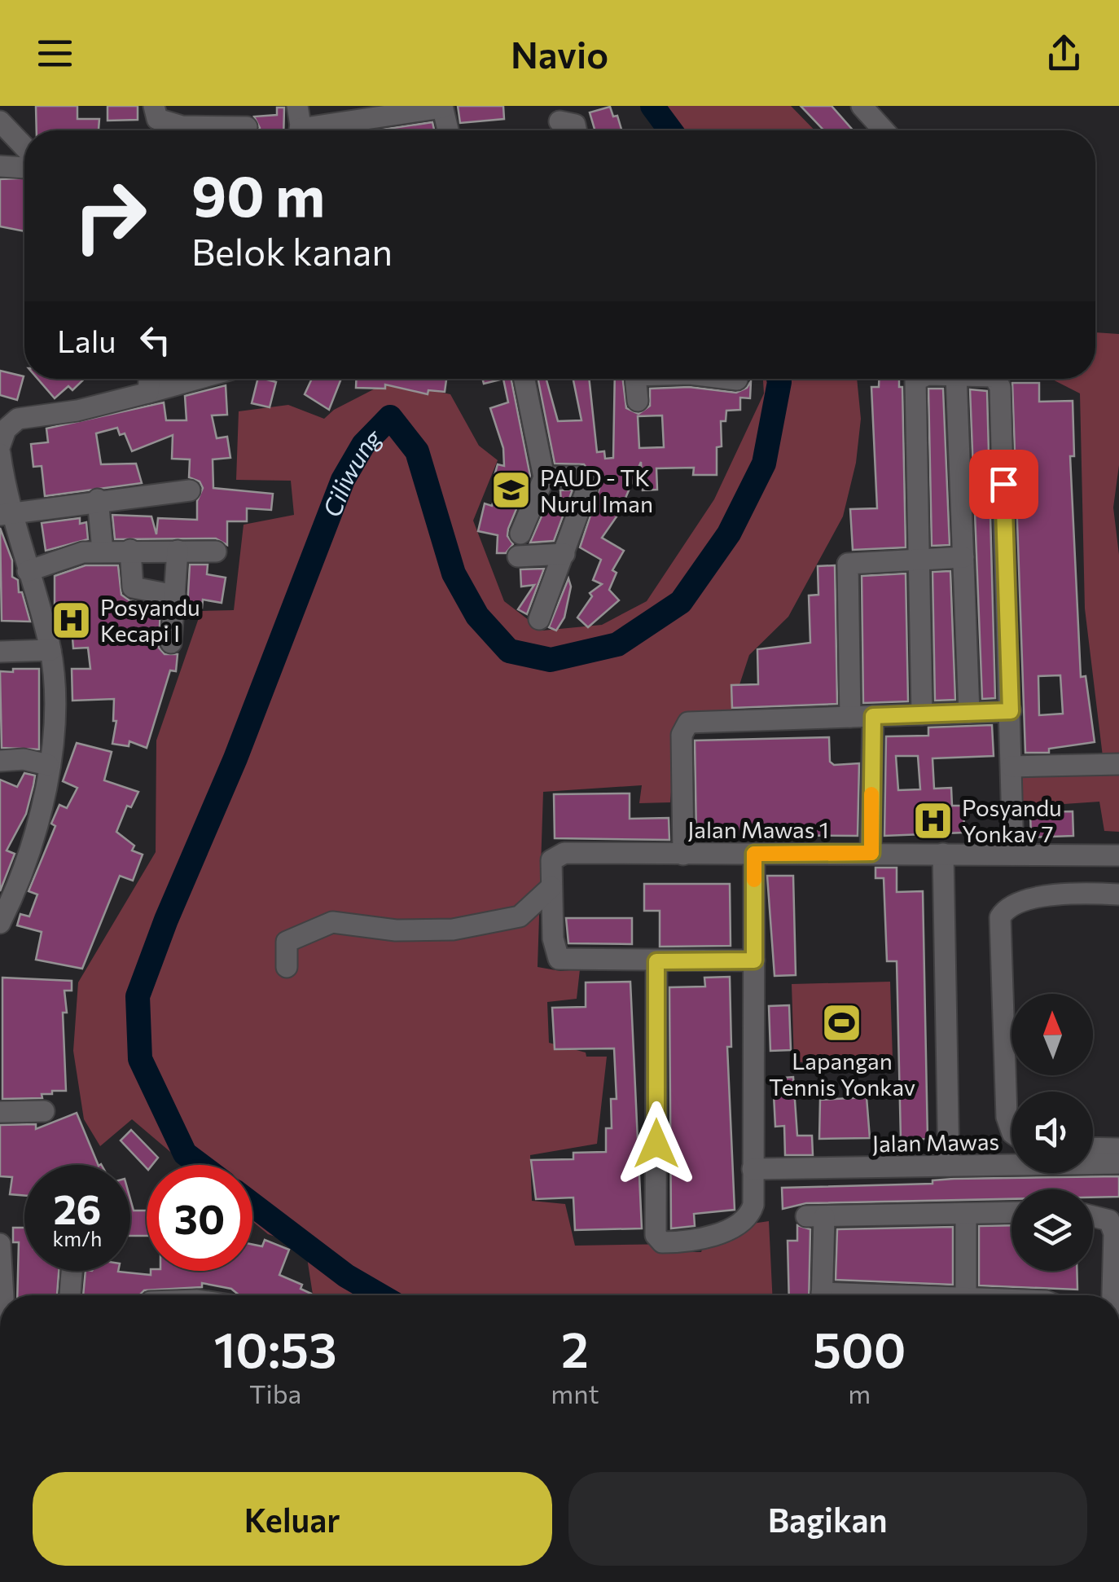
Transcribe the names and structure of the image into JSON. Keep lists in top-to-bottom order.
{
  "streets": {
    "street": ["Jalan Mawas 1", "Jalan Mawas"]
  },
  "water": ["Ciliwung"],
  "places": {
    "school or university": ["PAUD - TK Nurul Iman"],
    "hospital": ["Posyandu Kecapi I", "Posyandu Yonkav 7"],
    "sports": ["Lapangan Tennis Yonkav"]
  },
  "north": "top",
  "page": {
    "header": "Navio",
    "turn": ["90 m", "Belok kanan"],
    "then": "Lalu",
    "speed": "26 km/h",
    "limit": "30",
    "eta": [
      "10:53",
      "Tiba",
      "2",
      "mnt",
      "500",
      "m"
    ],
    "buttons": ["Keluar", "Bagikan"]
  }
}
